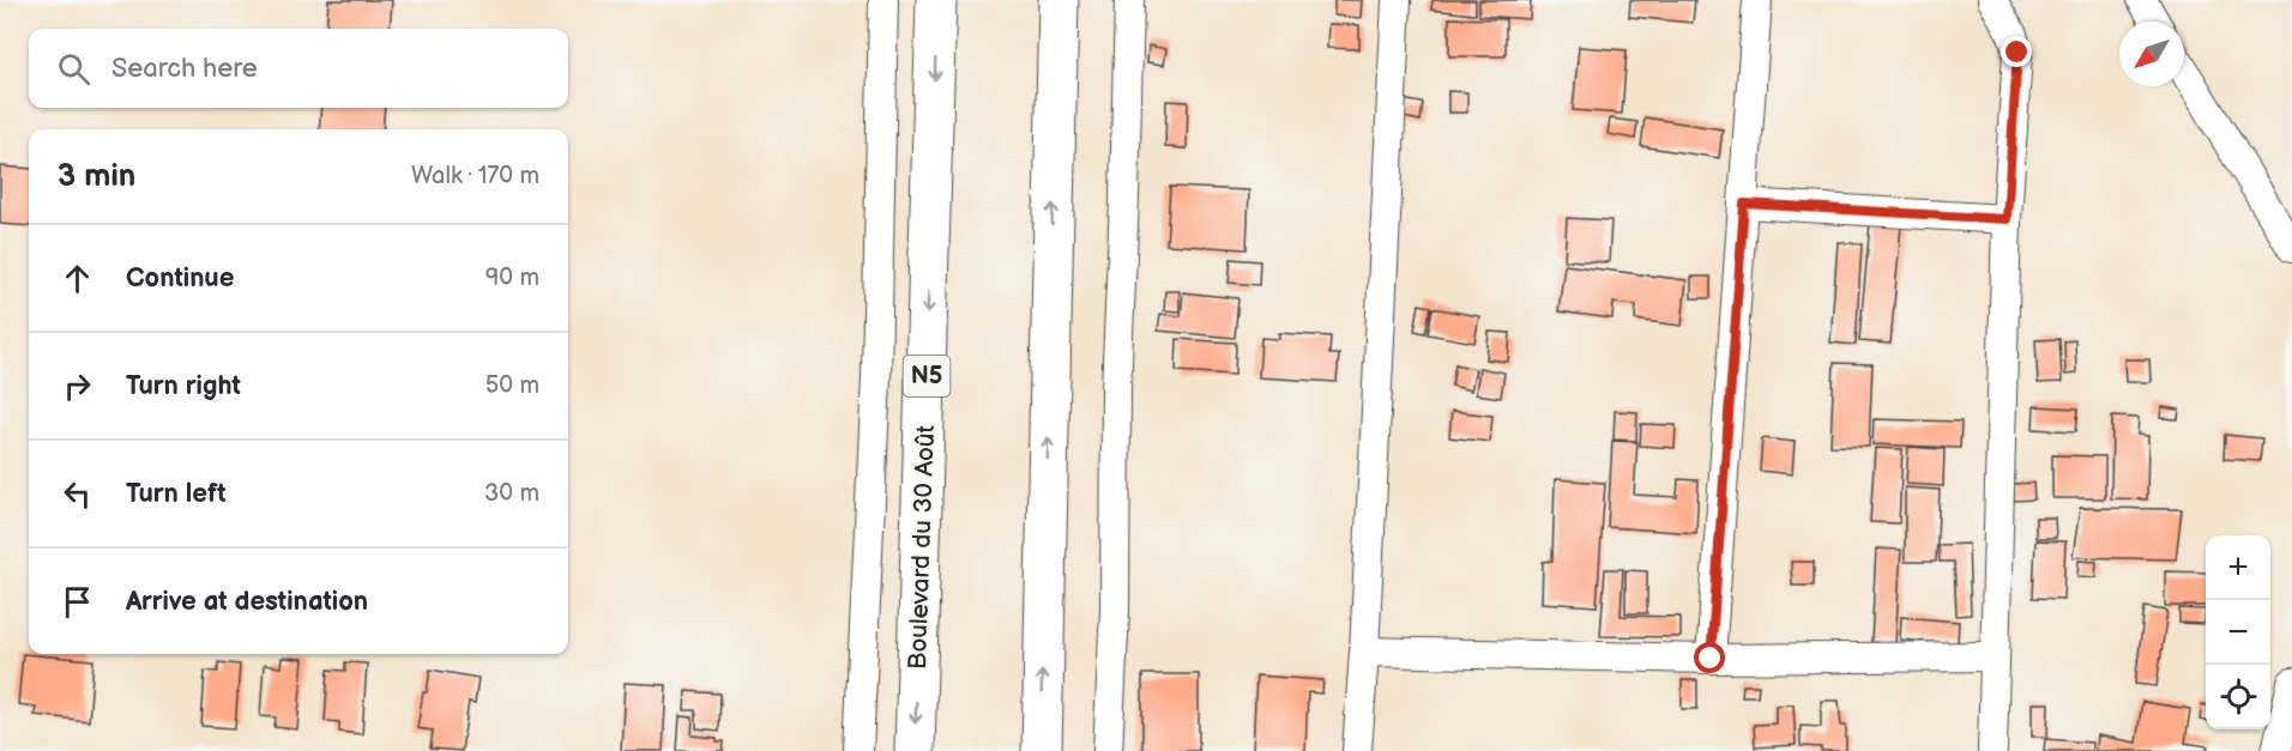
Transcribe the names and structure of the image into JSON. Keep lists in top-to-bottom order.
{
  "streets": {
    "highway": ["N5", "Boulevard du 30 Août"]
  },
  "north": "bottom left",
  "page": {
    "search": "Search here",
    "heading": ["3 min", "Walk · 170 m"],
    "list": [
      ["Continue", "90 m"],
      ["Turn right", "50 m"],
      ["Turn left", "30 m"],
      "Arrive at destination"
    ],
    "map_buttons": ["+", "−"]
  }
}
